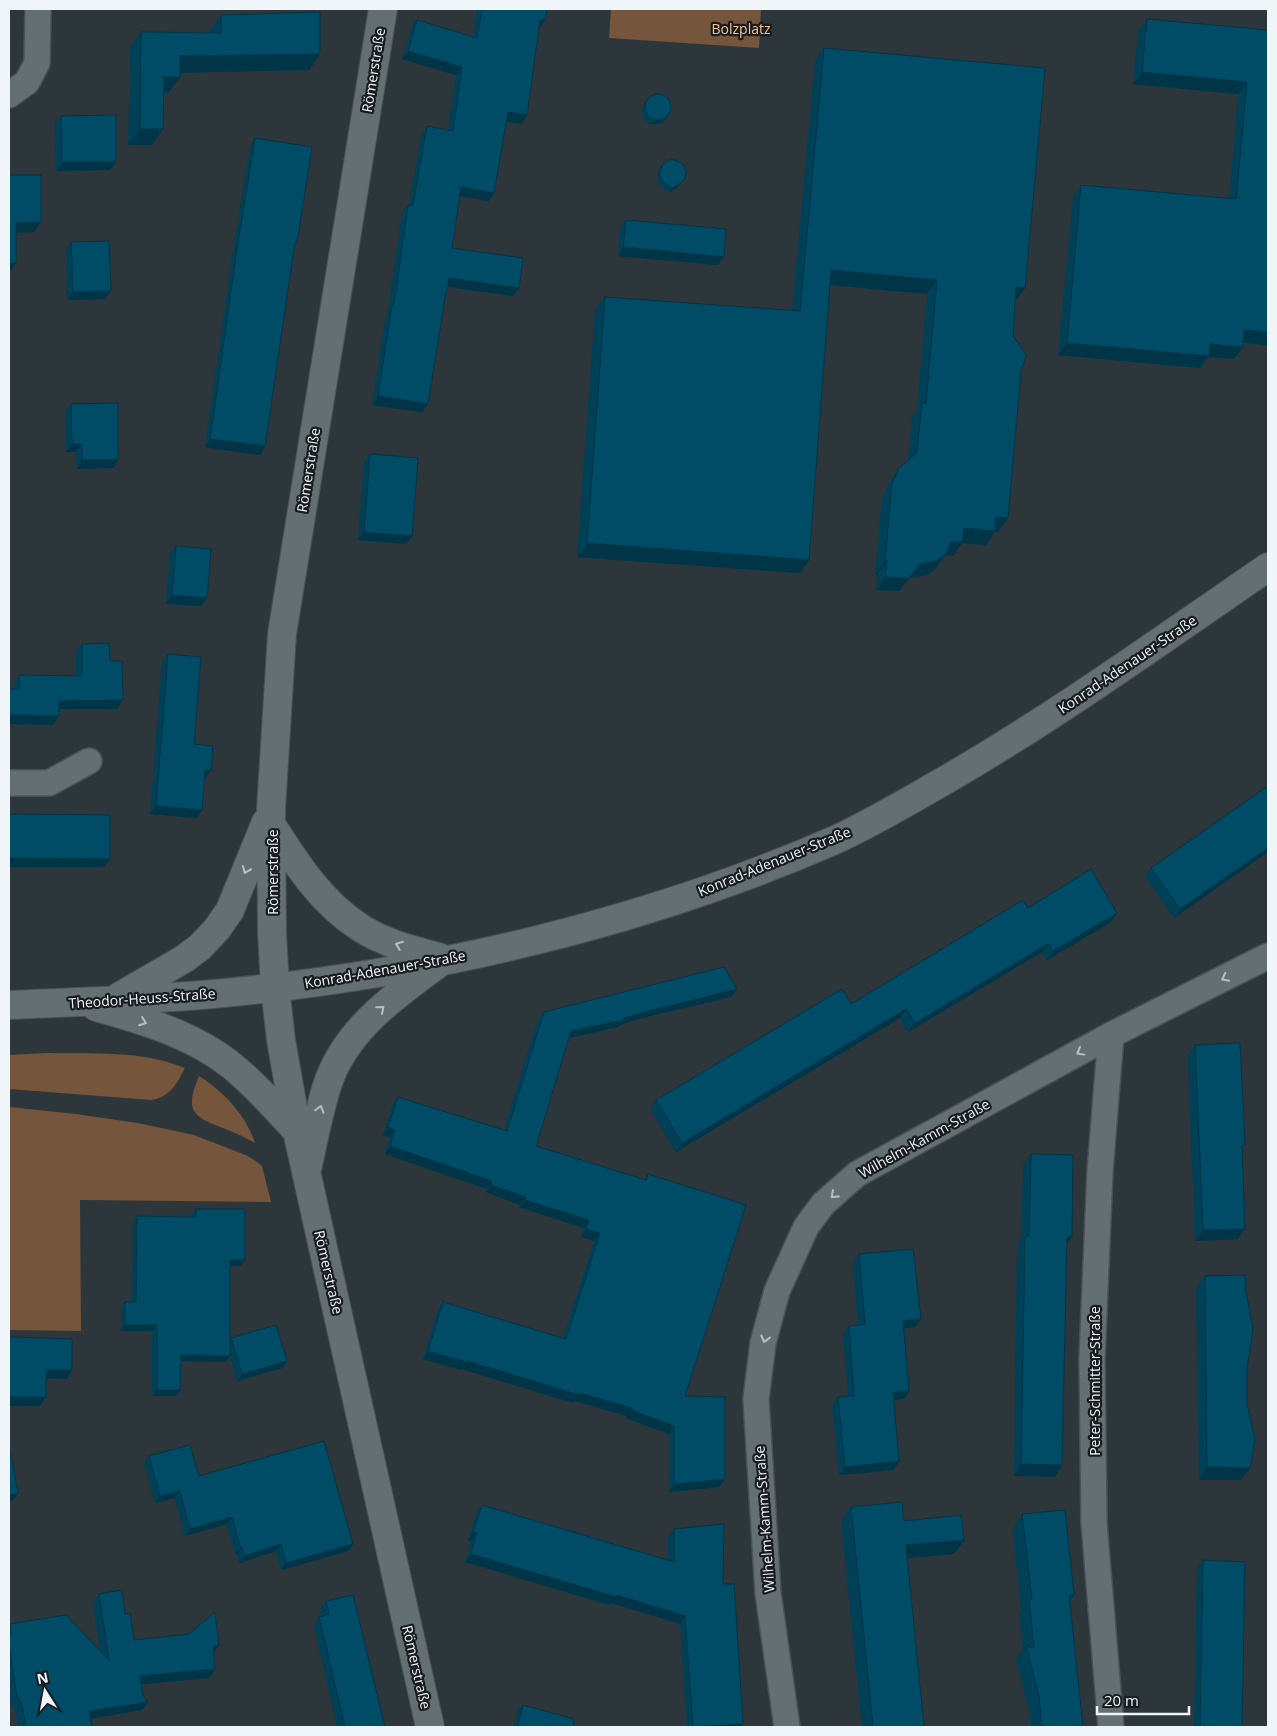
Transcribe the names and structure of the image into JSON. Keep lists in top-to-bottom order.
{
  "streets": {
    "main road": ["Römerstraße", "Konrad-Adenauer-Straße", "Theodor-Heuss-Straße"],
    "street": ["Wilhelm-Kamm-Straße", "Peter-Schmitter-Straße"]
  },
  "crossings": [
    ["Römerstraße", "Konrad-Adenauer-Straße"],
    ["Römerstraße", "Theodor-Heuss-Straße"],
    ["Konrad-Adenauer-Straße", "Theodor-Heuss-Straße"],
    ["Wilhelm-Kamm-Straße", "Peter-Schmitter-Straße"]
  ],
  "one_way": ["Wilhelm-Kamm-Straße"],
  "parks": ["Bolzplatz"],
  "scale_bar": "20 m",
  "north": "top"
}
